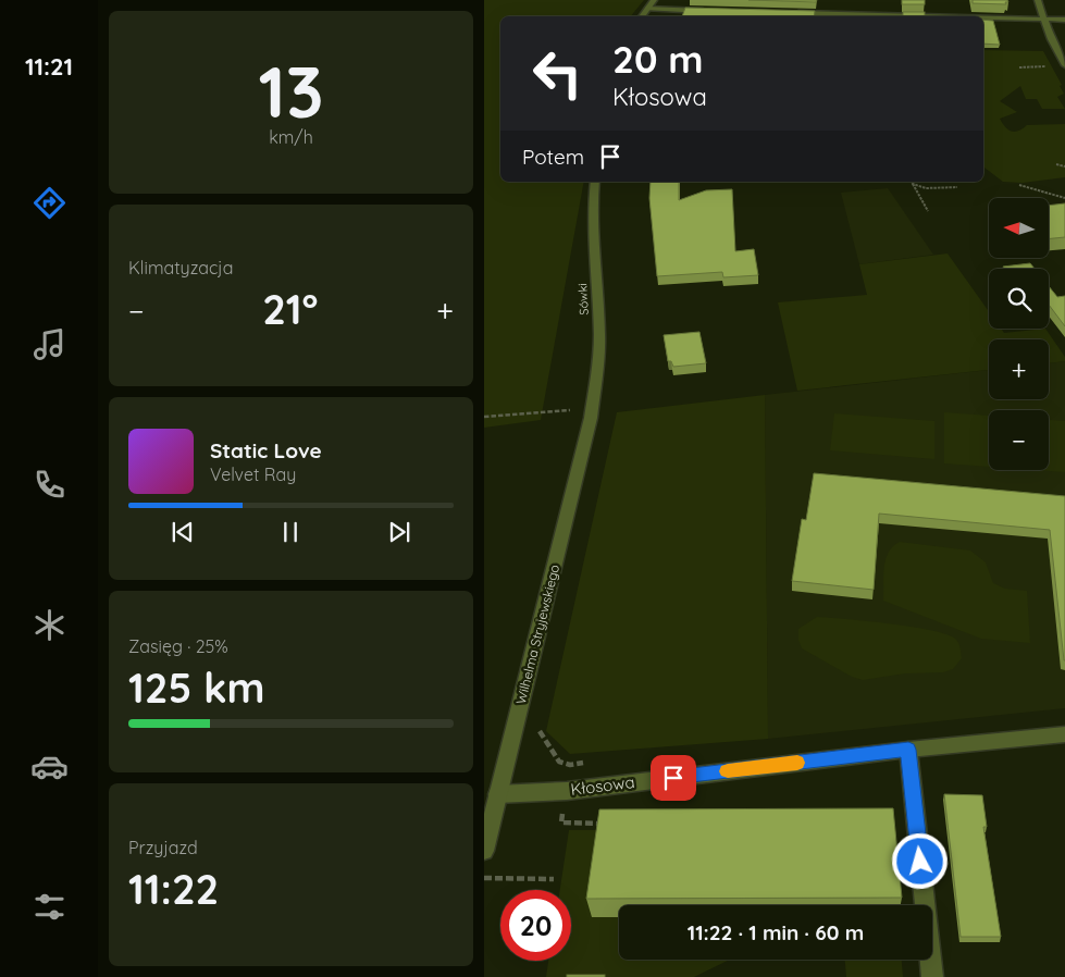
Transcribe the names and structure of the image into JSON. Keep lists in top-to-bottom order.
{
  "streets": {
    "street": ["Sówki", "Wilhelma Stryjewskiego", "Kłosowa"]
  },
  "crossings": [
    ["Sówki", "Wilhelma Stryjewskiego"],
    ["Wilhelma Stryjewskiego", "Kłosowa"]
  ],
  "north": "left",
  "page": {
    "tabs": "11:21",
    "tile": [
      ["13", "km/h"],
      "Klimatyzacja",
      ["Zasięg · 25%", "125 km"],
      ["Przyjazd", "11:22"]
    ],
    "turn": ["20 m", "Kłosowa"],
    "then": "Potem",
    "map_buttons": ["+", "−"],
    "heat": ["−", "21°", "+"],
    "song": ["Static Love", "Velvet Ray"],
    "limit": "20",
    "trip": "11:22 · 1 min · 60 m"
  }
}
